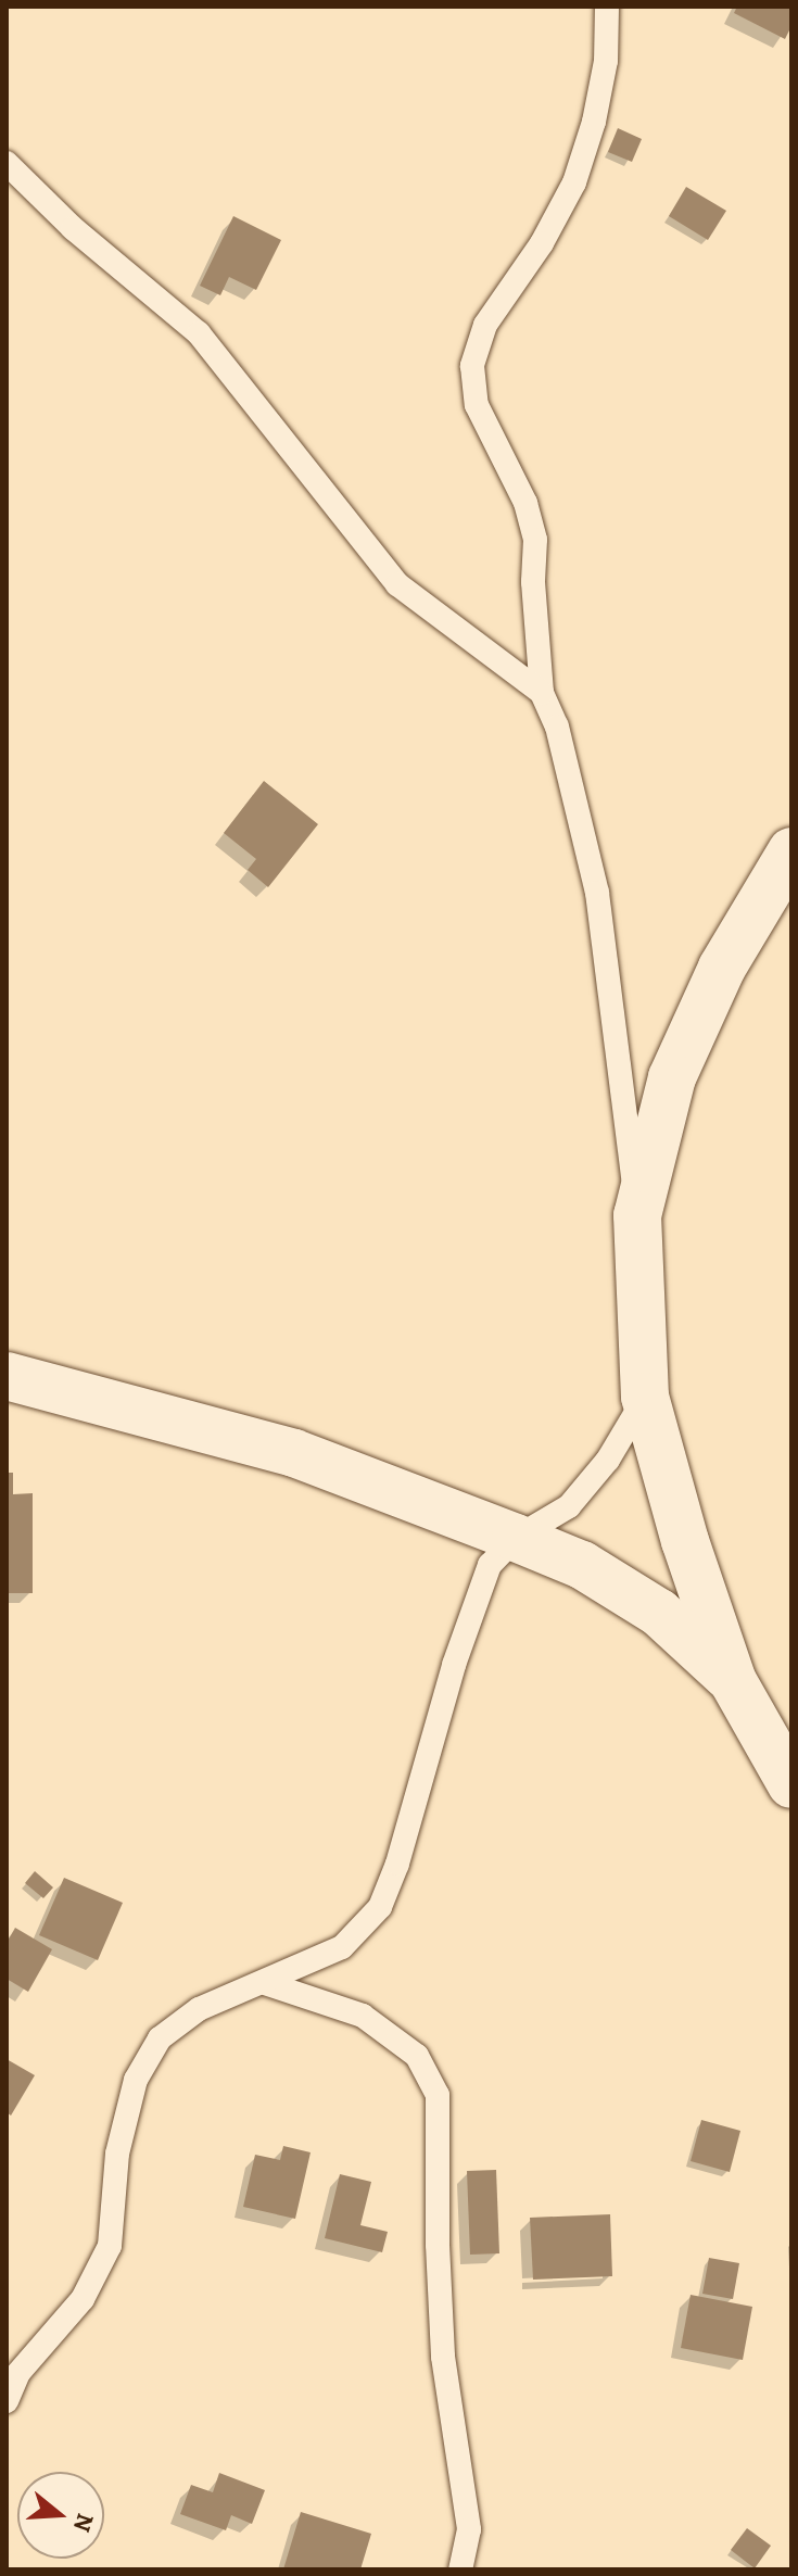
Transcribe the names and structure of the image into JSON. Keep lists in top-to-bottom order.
{
  "north": "right"
}
